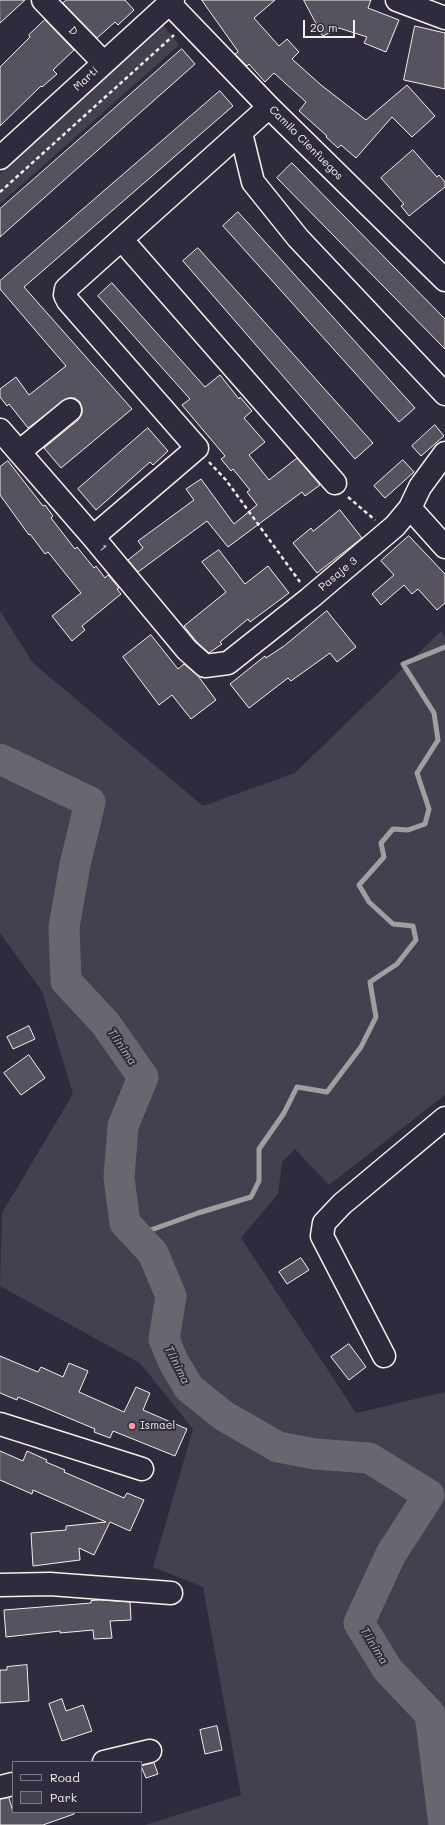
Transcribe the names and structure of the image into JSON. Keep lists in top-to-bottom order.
{
  "streets": {
    "street": [
      "D",
      "Martí",
      "Camilo Cienfuegos",
      "1",
      "Pasaje 3"
    ]
  },
  "crossings": [
    ["D", "Martí"],
    ["Martí", "Camilo Cienfuegos"],
    ["1", "Pasaje 3"]
  ],
  "water": ["Tíinima"],
  "places": ["Ismael"],
  "legend": ["Road", "Park"],
  "scale_bar": "20 m"
}
